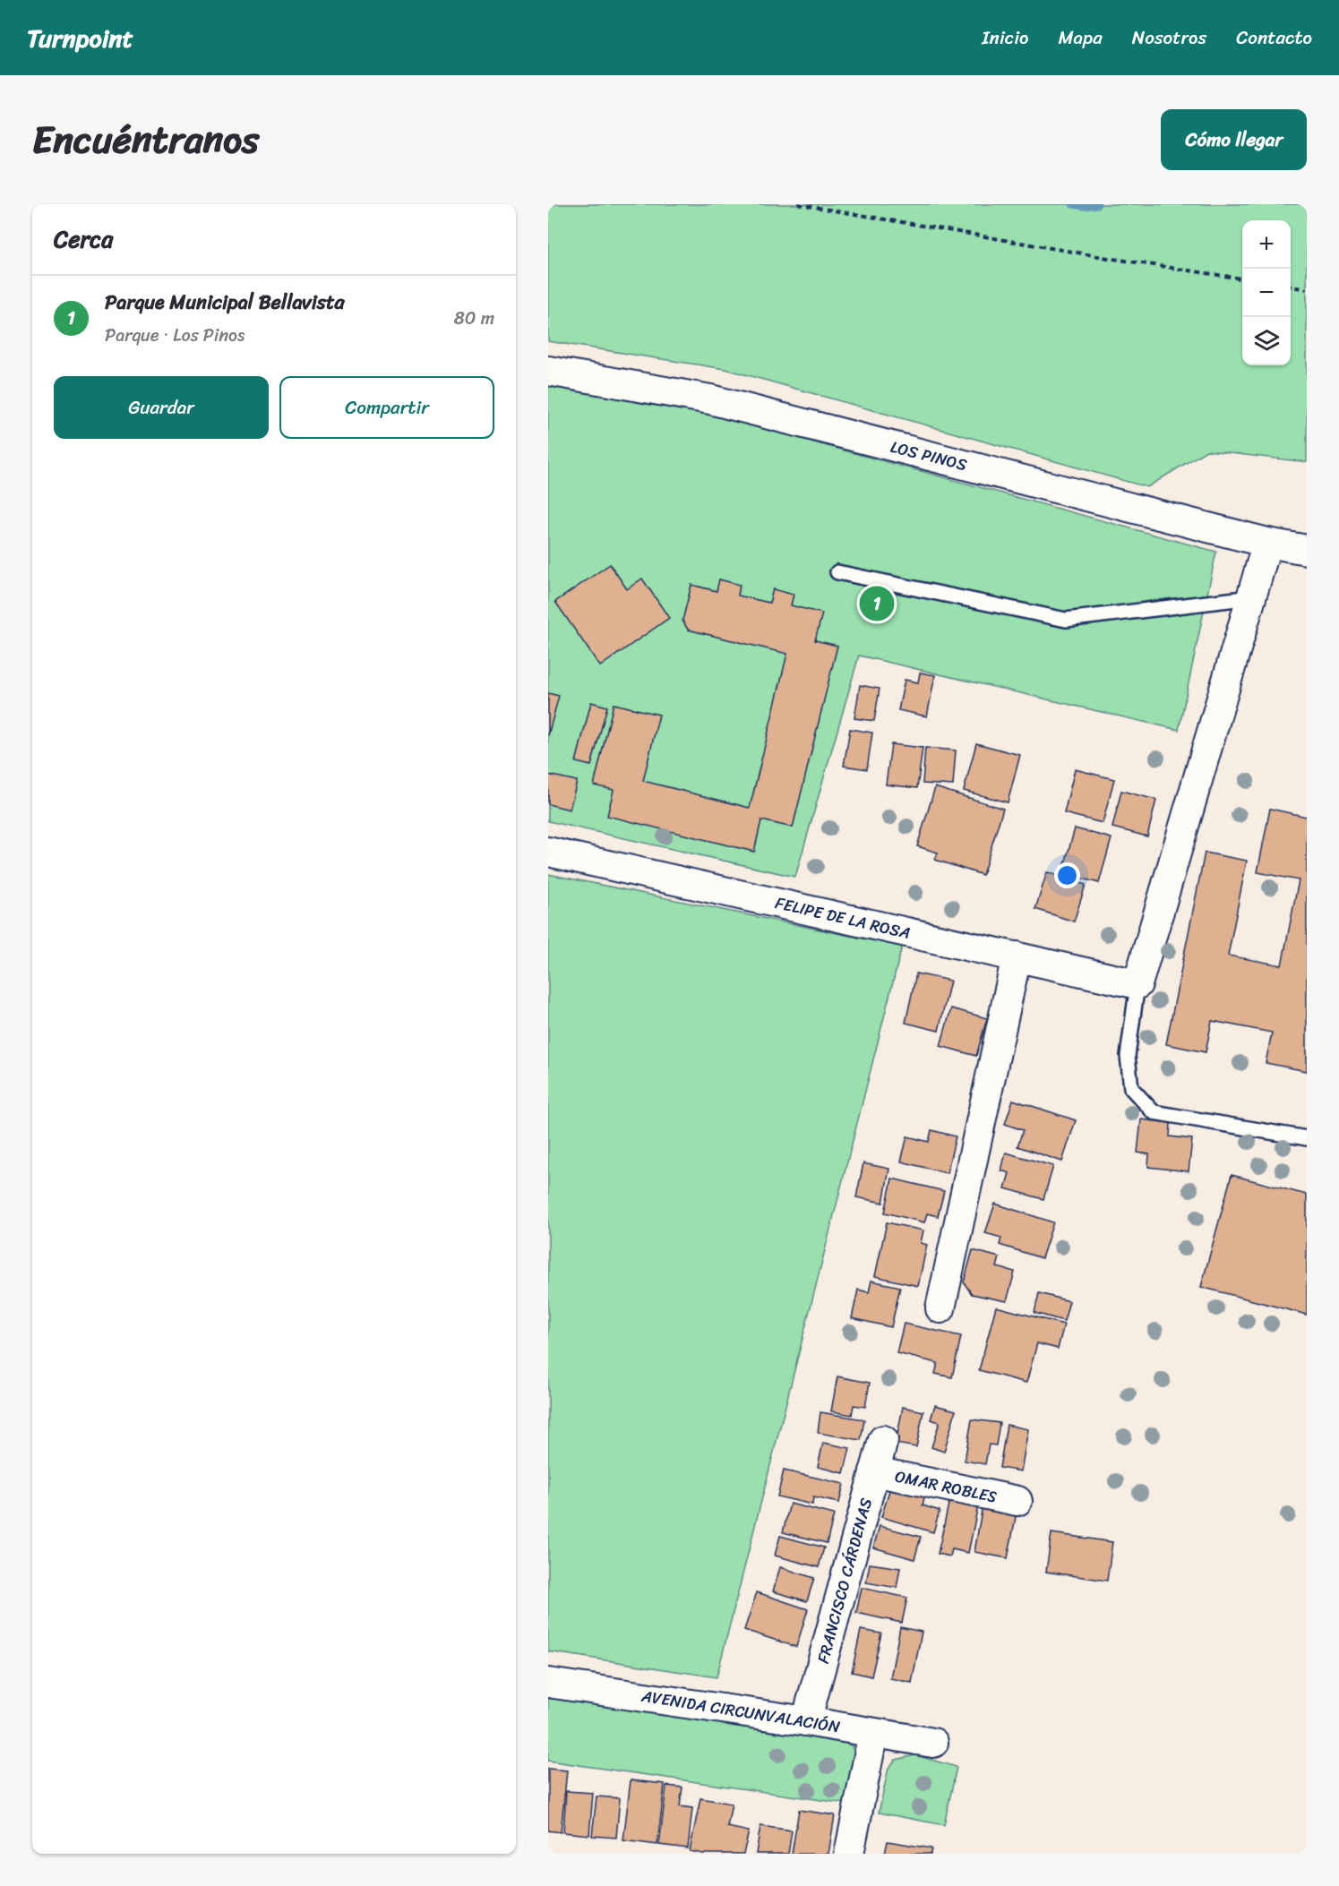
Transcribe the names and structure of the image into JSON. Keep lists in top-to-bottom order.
{
  "streets": {
    "street": [
      "LOS PINOS",
      "FELIPE DE LA ROSA",
      "OMAR ROBLES",
      "FRANCISCO CÁRDENAS",
      "AVENIDA CIRCUNVALACIÓN"
    ]
  },
  "crossings": [
    ["OMAR ROBLES", "FRANCISCO CÁRDENAS"],
    ["FRANCISCO CÁRDENAS", "AVENIDA CIRCUNVALACIÓN"]
  ],
  "page": {
    "header": "Turnpoint",
    "nav": [
      "Inicio",
      "Mapa",
      "Nosotros",
      "Contacto"
    ],
    "title": "Encuéntranos",
    "buttons": [
      "Cómo llegar",
      ["Guardar", "Compartir"]
    ],
    "heading": "Cerca",
    "map_buttons": ["+", "−"],
    "list": [
      {
        "mark": "1",
        "name": "Parque Municipal Bellavista",
        "note": "Parque · Los Pinos",
        "value": "80 m"
      }
    ],
    "pins": "1"
  }
}
